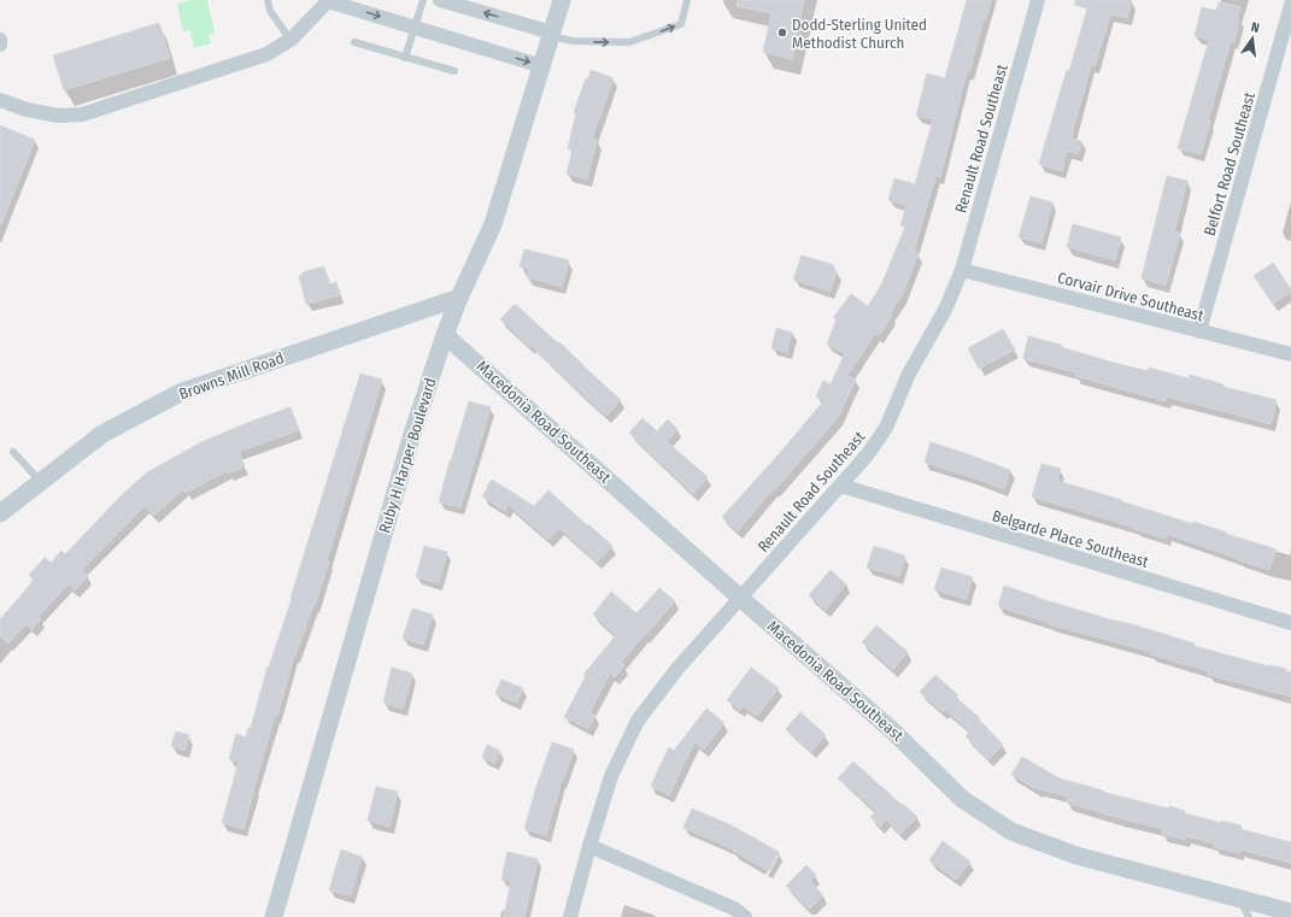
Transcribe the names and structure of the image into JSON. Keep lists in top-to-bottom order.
{
  "streets": {
    "street": [
      "Renault Road Southeast",
      "Belfort Road Southeast",
      "Corvair Drive Southeast",
      "Browns Mill Road",
      "Macedonia Road Southeast",
      "Ruby H Harper Boulevard",
      "Belgarde Place Southeast"
    ]
  },
  "crossings": [
    ["Renault Road Southeast", "Corvair Drive Southeast"],
    ["Renault Road Southeast", "Macedonia Road Southeast"],
    ["Renault Road Southeast", "Belgarde Place Southeast"],
    ["Belfort Road Southeast", "Corvair Drive Southeast"],
    ["Browns Mill Road", "Ruby H Harper Boulevard"],
    ["Macedonia Road Southeast", "Ruby H Harper Boulevard"]
  ],
  "places": ["Dodd-Sterling United Methodist Church"],
  "north": "top"
}
